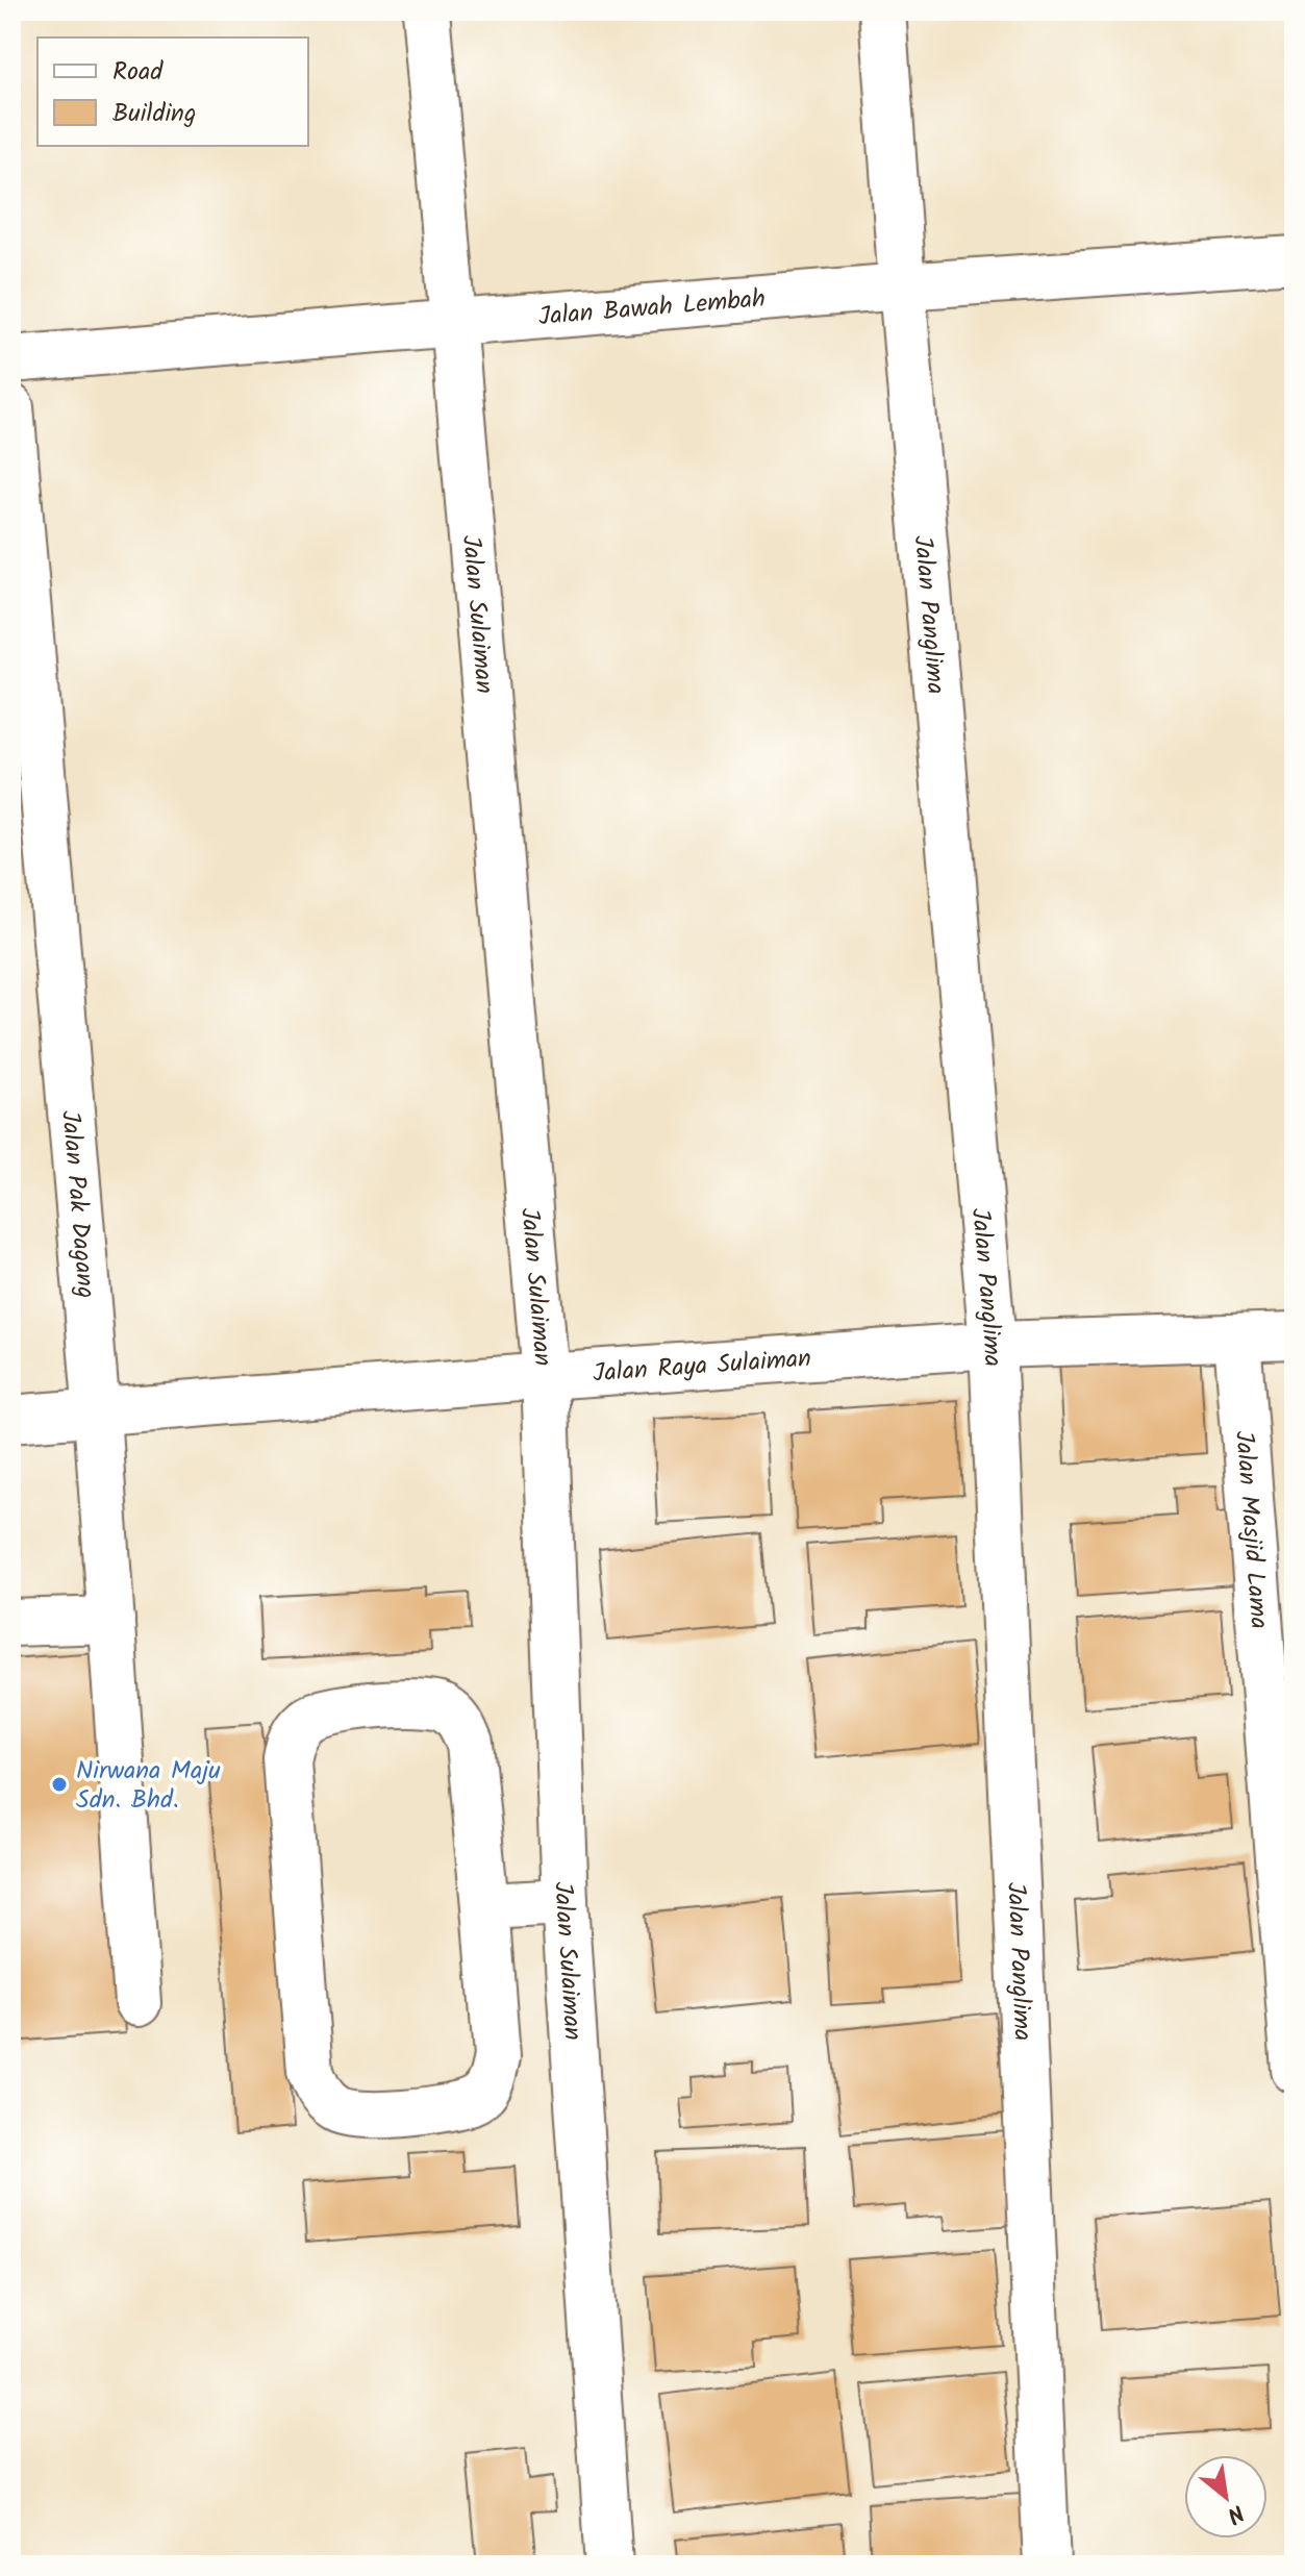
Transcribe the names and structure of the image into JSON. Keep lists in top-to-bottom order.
{
  "streets": {
    "street": [
      "Jalan Bawah Lembah",
      "Jalan Panglima",
      "Jalan Sulaiman",
      "Jalan Pak Dagang",
      "Jalan Raya Sulaiman",
      "Jalan Masjid Lama"
    ]
  },
  "crossings": [
    ["Jalan Bawah Lembah", "Jalan Panglima"],
    ["Jalan Bawah Lembah", "Jalan Sulaiman"],
    ["Jalan Panglima", "Jalan Raya Sulaiman"],
    ["Jalan Sulaiman", "Jalan Raya Sulaiman"],
    ["Jalan Pak Dagang", "Jalan Raya Sulaiman"],
    ["Jalan Raya Sulaiman", "Jalan Masjid Lama"]
  ],
  "places": ["Nirwana Maju Sdn. Bhd."],
  "legend": ["Road", "Building"],
  "north": "bottom right"
}
